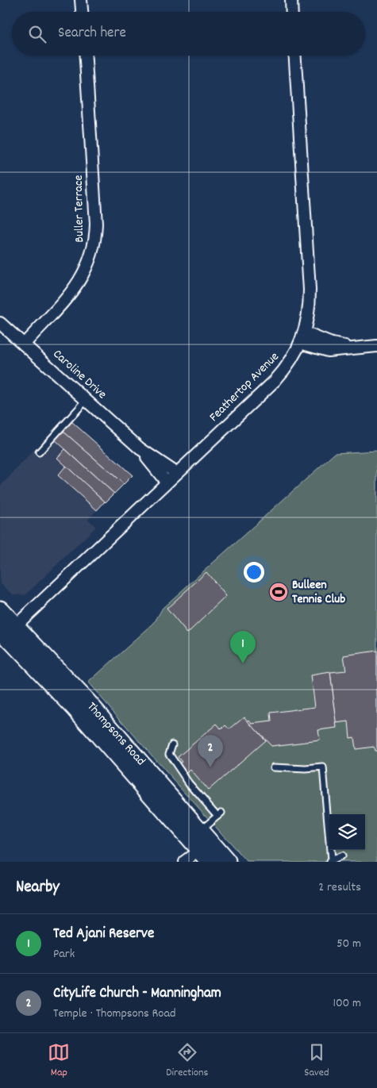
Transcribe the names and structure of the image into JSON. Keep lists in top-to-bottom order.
{
  "streets": {
    "main road": ["Thompsons Road"],
    "street": ["Buller Terrace", "Caroline Drive", "Feathertop Avenue"]
  },
  "crossings": [
    ["Buller Terrace", "Caroline Drive"],
    ["Caroline Drive", "Feathertop Avenue"],
    ["Feathertop Avenue", "Thompsons Road"]
  ],
  "places": {
    "sports": ["Bulleen Tennis Club"]
  },
  "page": {
    "search": "Search here",
    "pins": ["1", "2"],
    "heading": ["Nearby", "2 results"],
    "list": [
      {
        "mark": "1",
        "name": "Ted Ajani Reserve",
        "note": "Park",
        "value": "50 m"
      },
      {
        "mark": "2",
        "name": "CityLife Church - Manningham",
        "note": "Temple · Thompsons Road",
        "value": "100 m"
      }
    ],
    "nav": ["Map", "Directions", "Saved"]
  }
}
